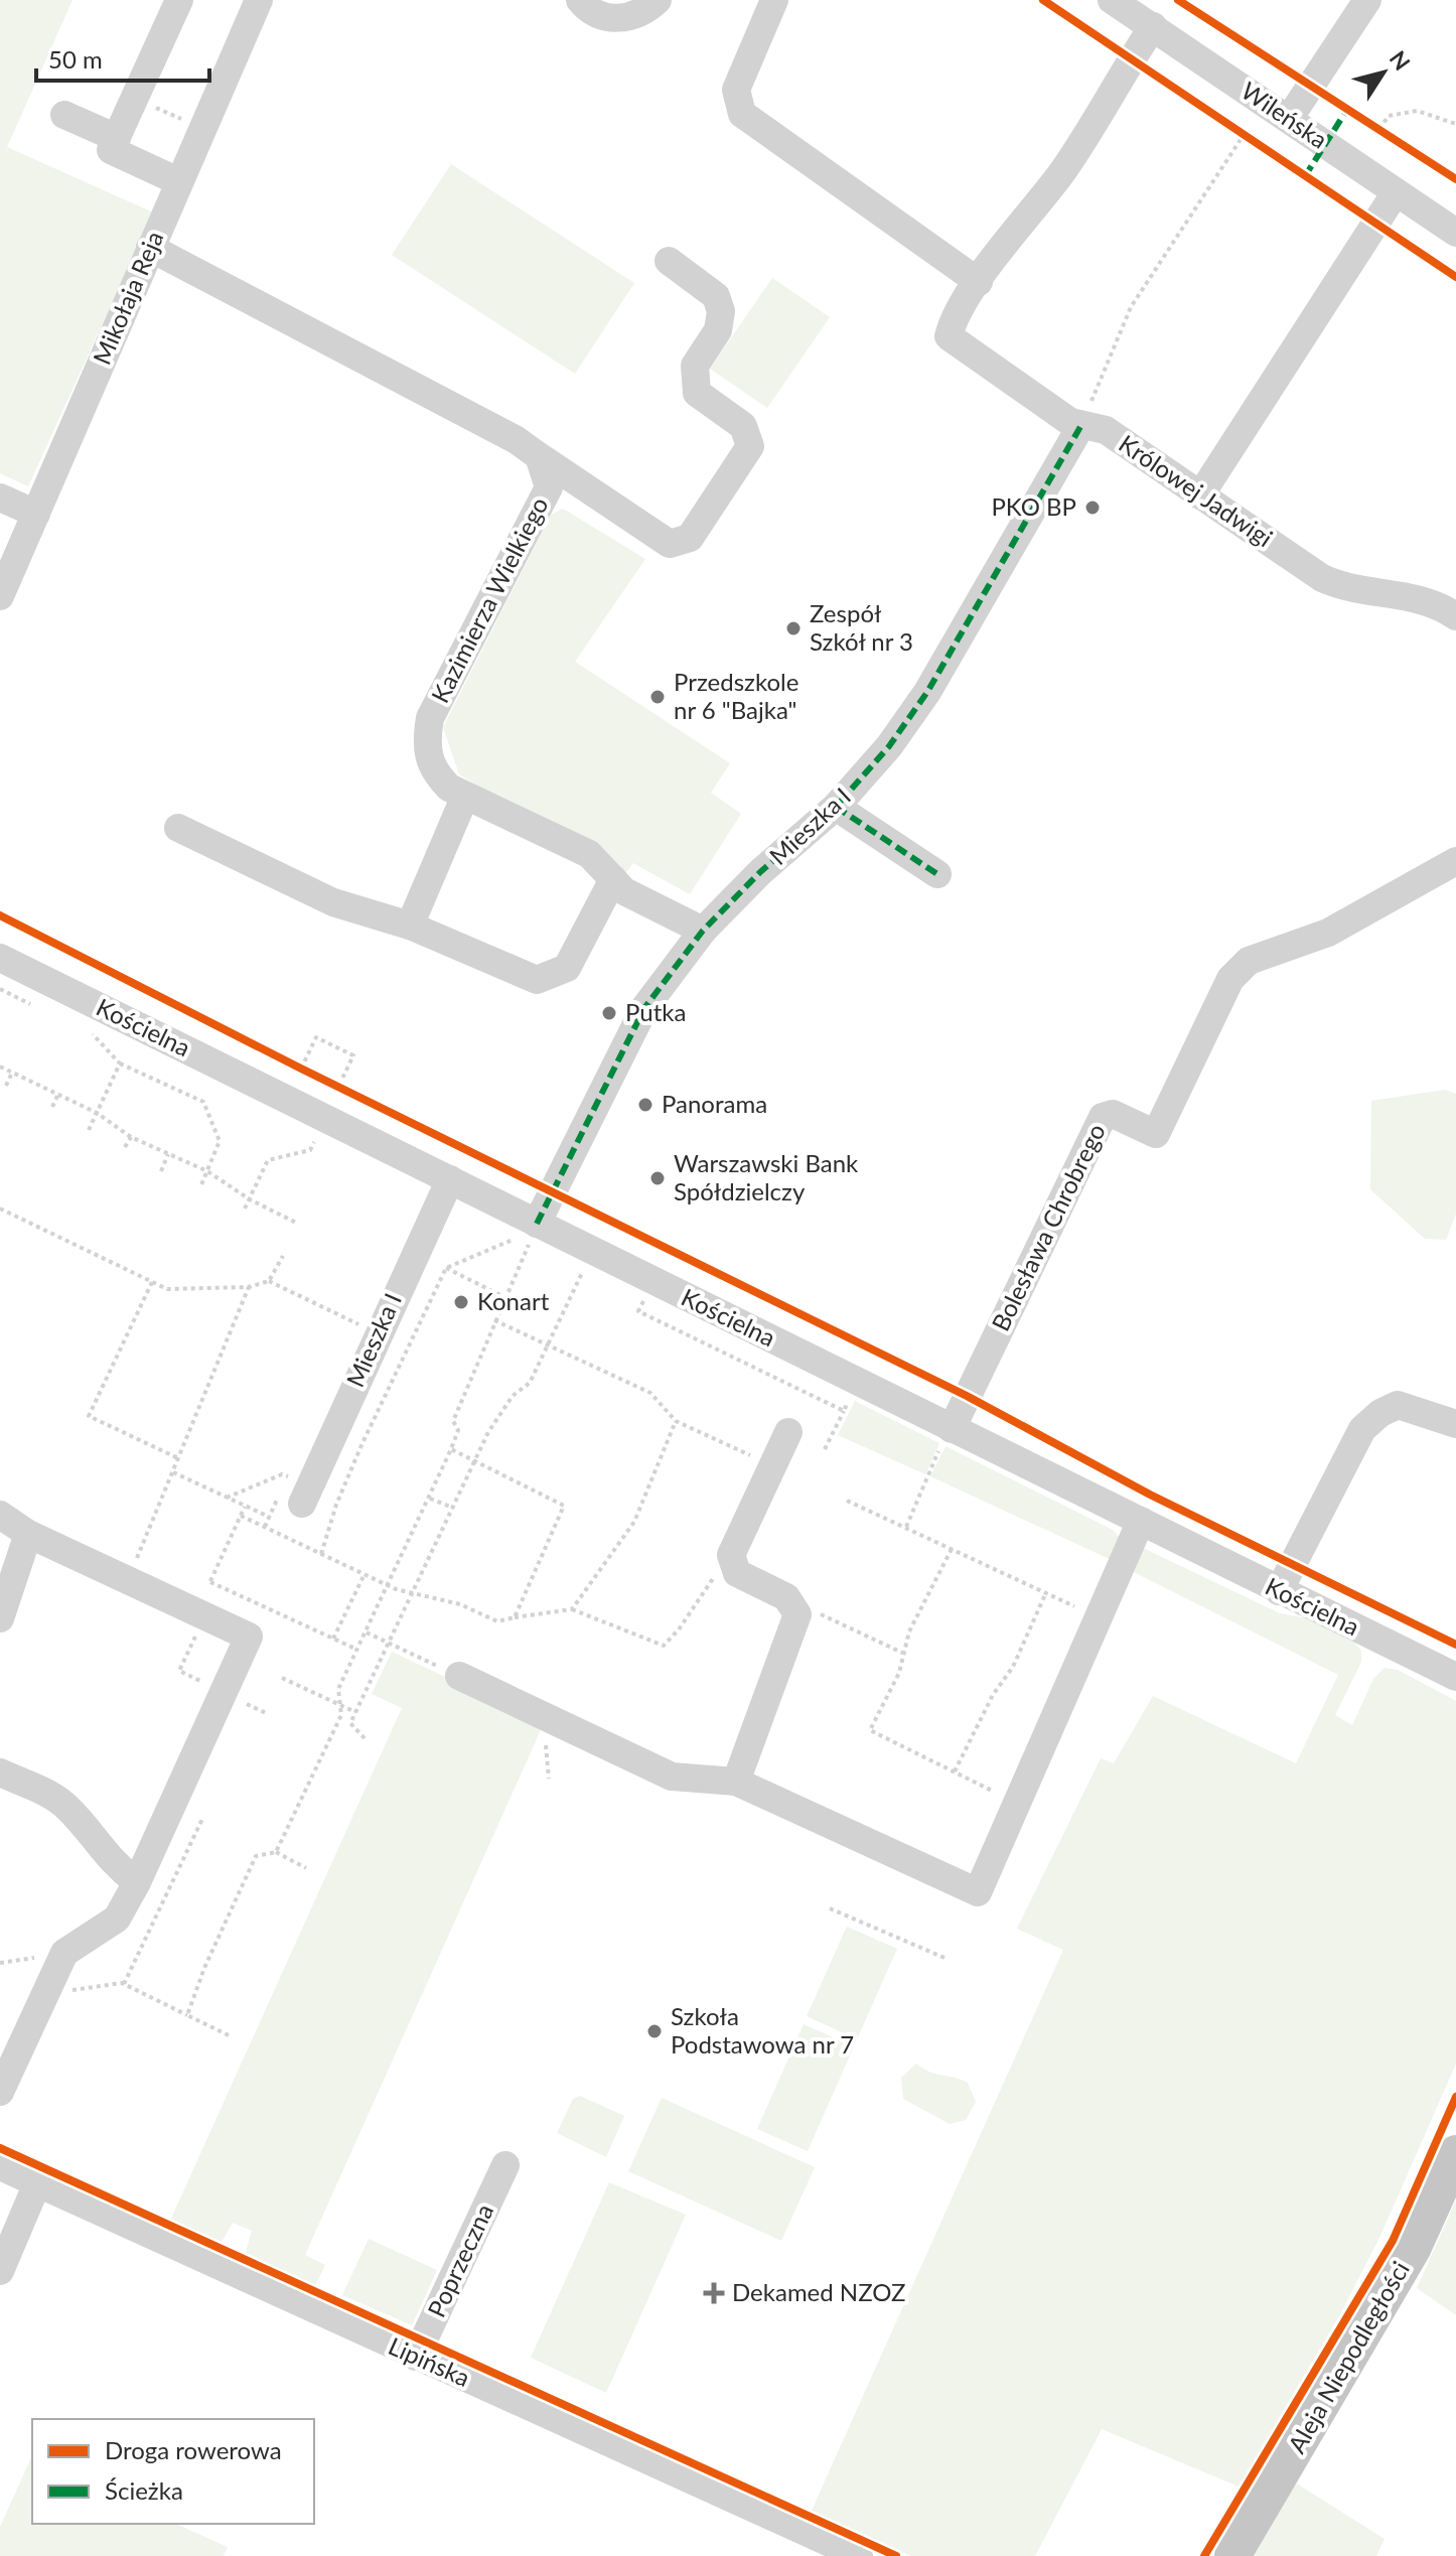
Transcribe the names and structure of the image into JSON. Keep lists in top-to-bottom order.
{
  "streets": {
    "main road": ["Aleja Niepodległości"],
    "street": [
      "Wileńska",
      "Mikołaja Reja",
      "Królowej Jadwigi",
      "Kazimierza Wielkiego",
      "Mieszka I",
      "Kościelna",
      "Bolesława Chrobrego",
      "Poprzeczna",
      "Lipińska"
    ]
  },
  "crossings": [
    ["Królowej Jadwigi", "Mieszka I"],
    ["Kazimierza Wielkiego", "Mieszka I"],
    ["Mieszka I", "Kościelna"],
    ["Kościelna", "Bolesława Chrobrego"],
    ["Poprzeczna", "Lipińska"]
  ],
  "places": {
    "other": [
      "PKO BP",
      "Zespół Szkół nr 3",
      "Przedszkole nr 6 \"Bajka\"",
      "Putka",
      "Panorama",
      "Warszawski Bank Spółdzielczy",
      "Konart",
      "Szkoła Podstawowa nr 7"
    ],
    "health": ["Dekamed NZOZ"]
  },
  "legend": ["Droga rowerowa", "Ścieżka"],
  "scale_bar": "50 m",
  "north": "top right"
}
